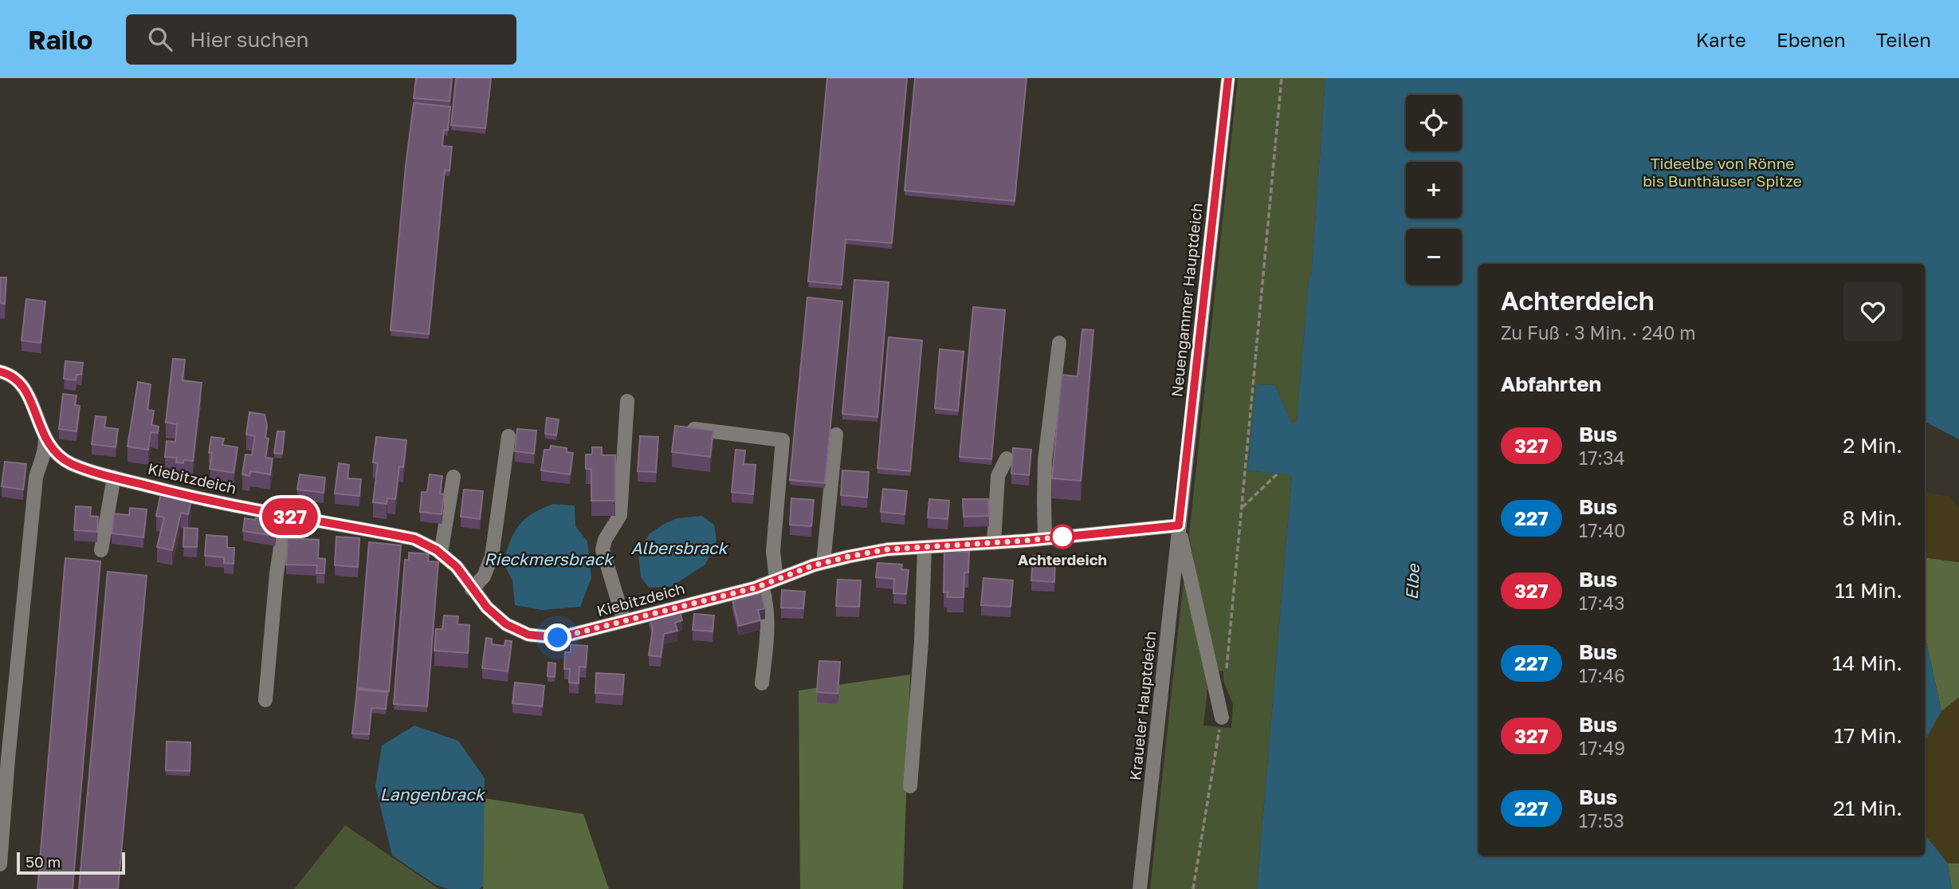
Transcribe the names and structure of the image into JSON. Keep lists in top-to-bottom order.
{
  "streets": {
    "street": ["Neuengammer Hauptdeich", "Kiebitzdeich", "Kraueler Hauptdeich"]
  },
  "crossings": [
    ["Neuengammer Hauptdeich", "Kiebitzdeich"],
    ["Neuengammer Hauptdeich", "Kraueler Hauptdeich"],
    ["Kiebitzdeich", "Kraueler Hauptdeich"]
  ],
  "water": [
    "Albersbrack",
    "Rieckmersbrack",
    "Elbe",
    "Langenbrack"
  ],
  "parks": ["Tideelbe von Rönne bis Bunthäuser Spitze"],
  "places": ["Achterdeich"],
  "lines": ["bus line 327"],
  "scale_bar": "50 m",
  "page": {
    "header": "Railo",
    "search": "Hier suchen",
    "nav": ["Karte", "Ebenen", "Teilen"],
    "on_map": "327",
    "map_buttons": ["+", "−"],
    "heading": [
      ["Achterdeich", "Zu Fuß · 3 Min. · 240 m"],
      "Abfahrten"
    ],
    "list": [
      {
        "mark": "327",
        "name": "Bus",
        "note": "17:34",
        "value": "2 Min."
      },
      {
        "mark": "227",
        "name": "Bus",
        "note": "17:40",
        "value": "8 Min."
      },
      {
        "mark": "327",
        "name": "Bus",
        "note": "17:43",
        "value": "11 Min."
      },
      {
        "mark": "227",
        "name": "Bus",
        "note": "17:46",
        "value": "14 Min."
      },
      {
        "mark": "327",
        "name": "Bus",
        "note": "17:49",
        "value": "17 Min."
      },
      {
        "mark": "227",
        "name": "Bus",
        "note": "17:53",
        "value": "21 Min."
      }
    ],
    "scale": "50 m"
  }
}
